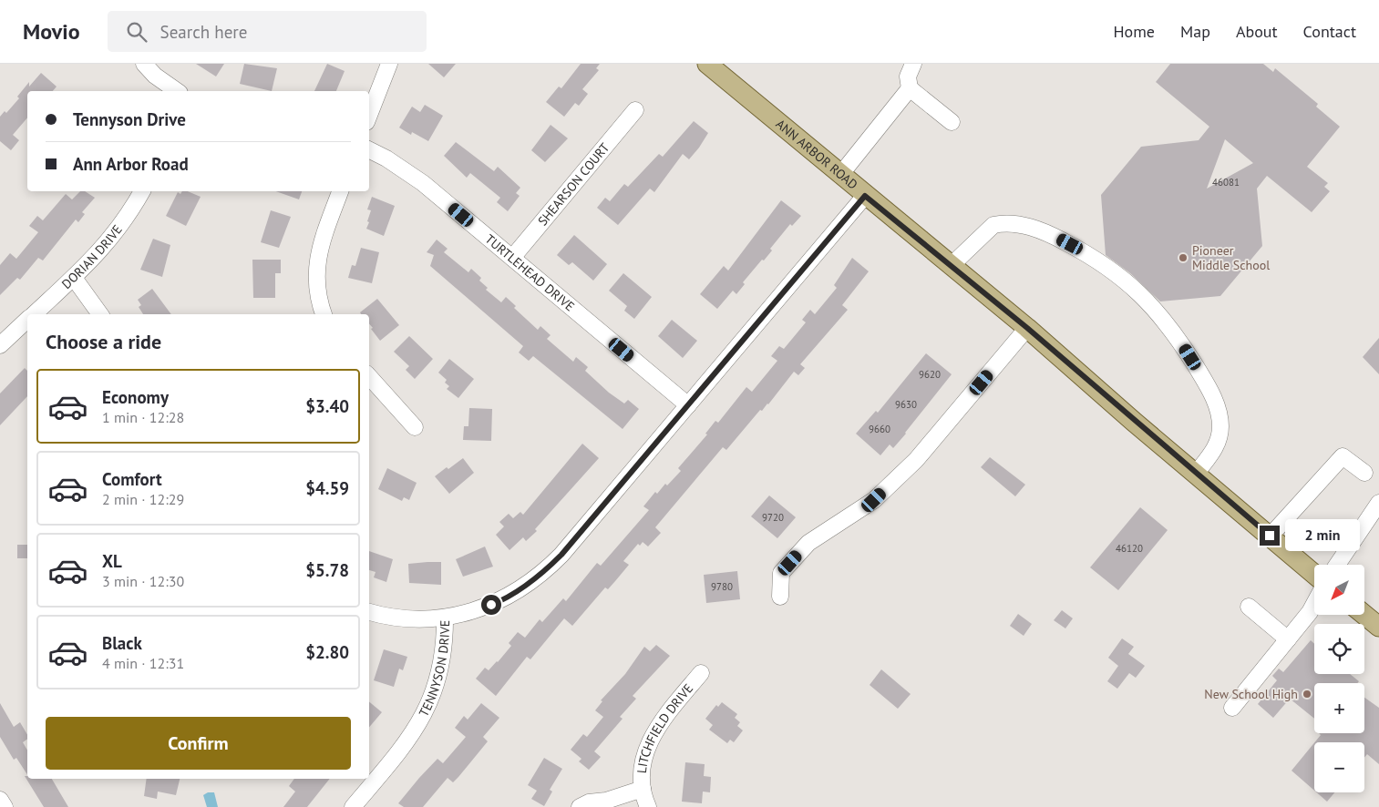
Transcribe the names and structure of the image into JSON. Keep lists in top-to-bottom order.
{
  "streets": {
    "main road": ["ANN ARBOR ROAD"],
    "street": [
      "SHEARSON COURT",
      "DORIAN DRIVE",
      "TURTLEHEAD DRIVE",
      "TENNYSON DRIVE",
      "LITCHFIELD DRIVE"
    ]
  },
  "crossings": [
    ["ANN ARBOR ROAD", "TENNYSON DRIVE"],
    ["SHEARSON COURT", "TURTLEHEAD DRIVE"],
    ["TURTLEHEAD DRIVE", "TENNYSON DRIVE"]
  ],
  "places": ["Pioneer Middle School", "New School High"],
  "house_numbers": [
    "46081",
    "9620",
    "9630",
    "9660",
    "9720",
    "46120",
    "9780"
  ],
  "north": "bottom left",
  "page": {
    "header": "Movio",
    "search": "Search here",
    "nav": [
      "Home",
      "Map",
      "About",
      "Contact"
    ],
    "banner": ["Tennyson Drive", "Ann Arbor Road"],
    "heading": "Choose a ride",
    "list": [
      {
        "name": "Economy",
        "note": "1 min · 12:28",
        "value": "$3.40"
      },
      {
        "name": "Comfort",
        "note": "2 min · 12:29",
        "value": "$4.59"
      },
      {
        "name": "XL",
        "note": "3 min · 12:30",
        "value": "$5.78"
      },
      {
        "name": "Black",
        "note": "4 min · 12:31",
        "value": "$2.80"
      }
    ],
    "bubble": "2 min",
    "map_buttons": ["+", "−"],
    "buttons": "Confirm"
  }
}
